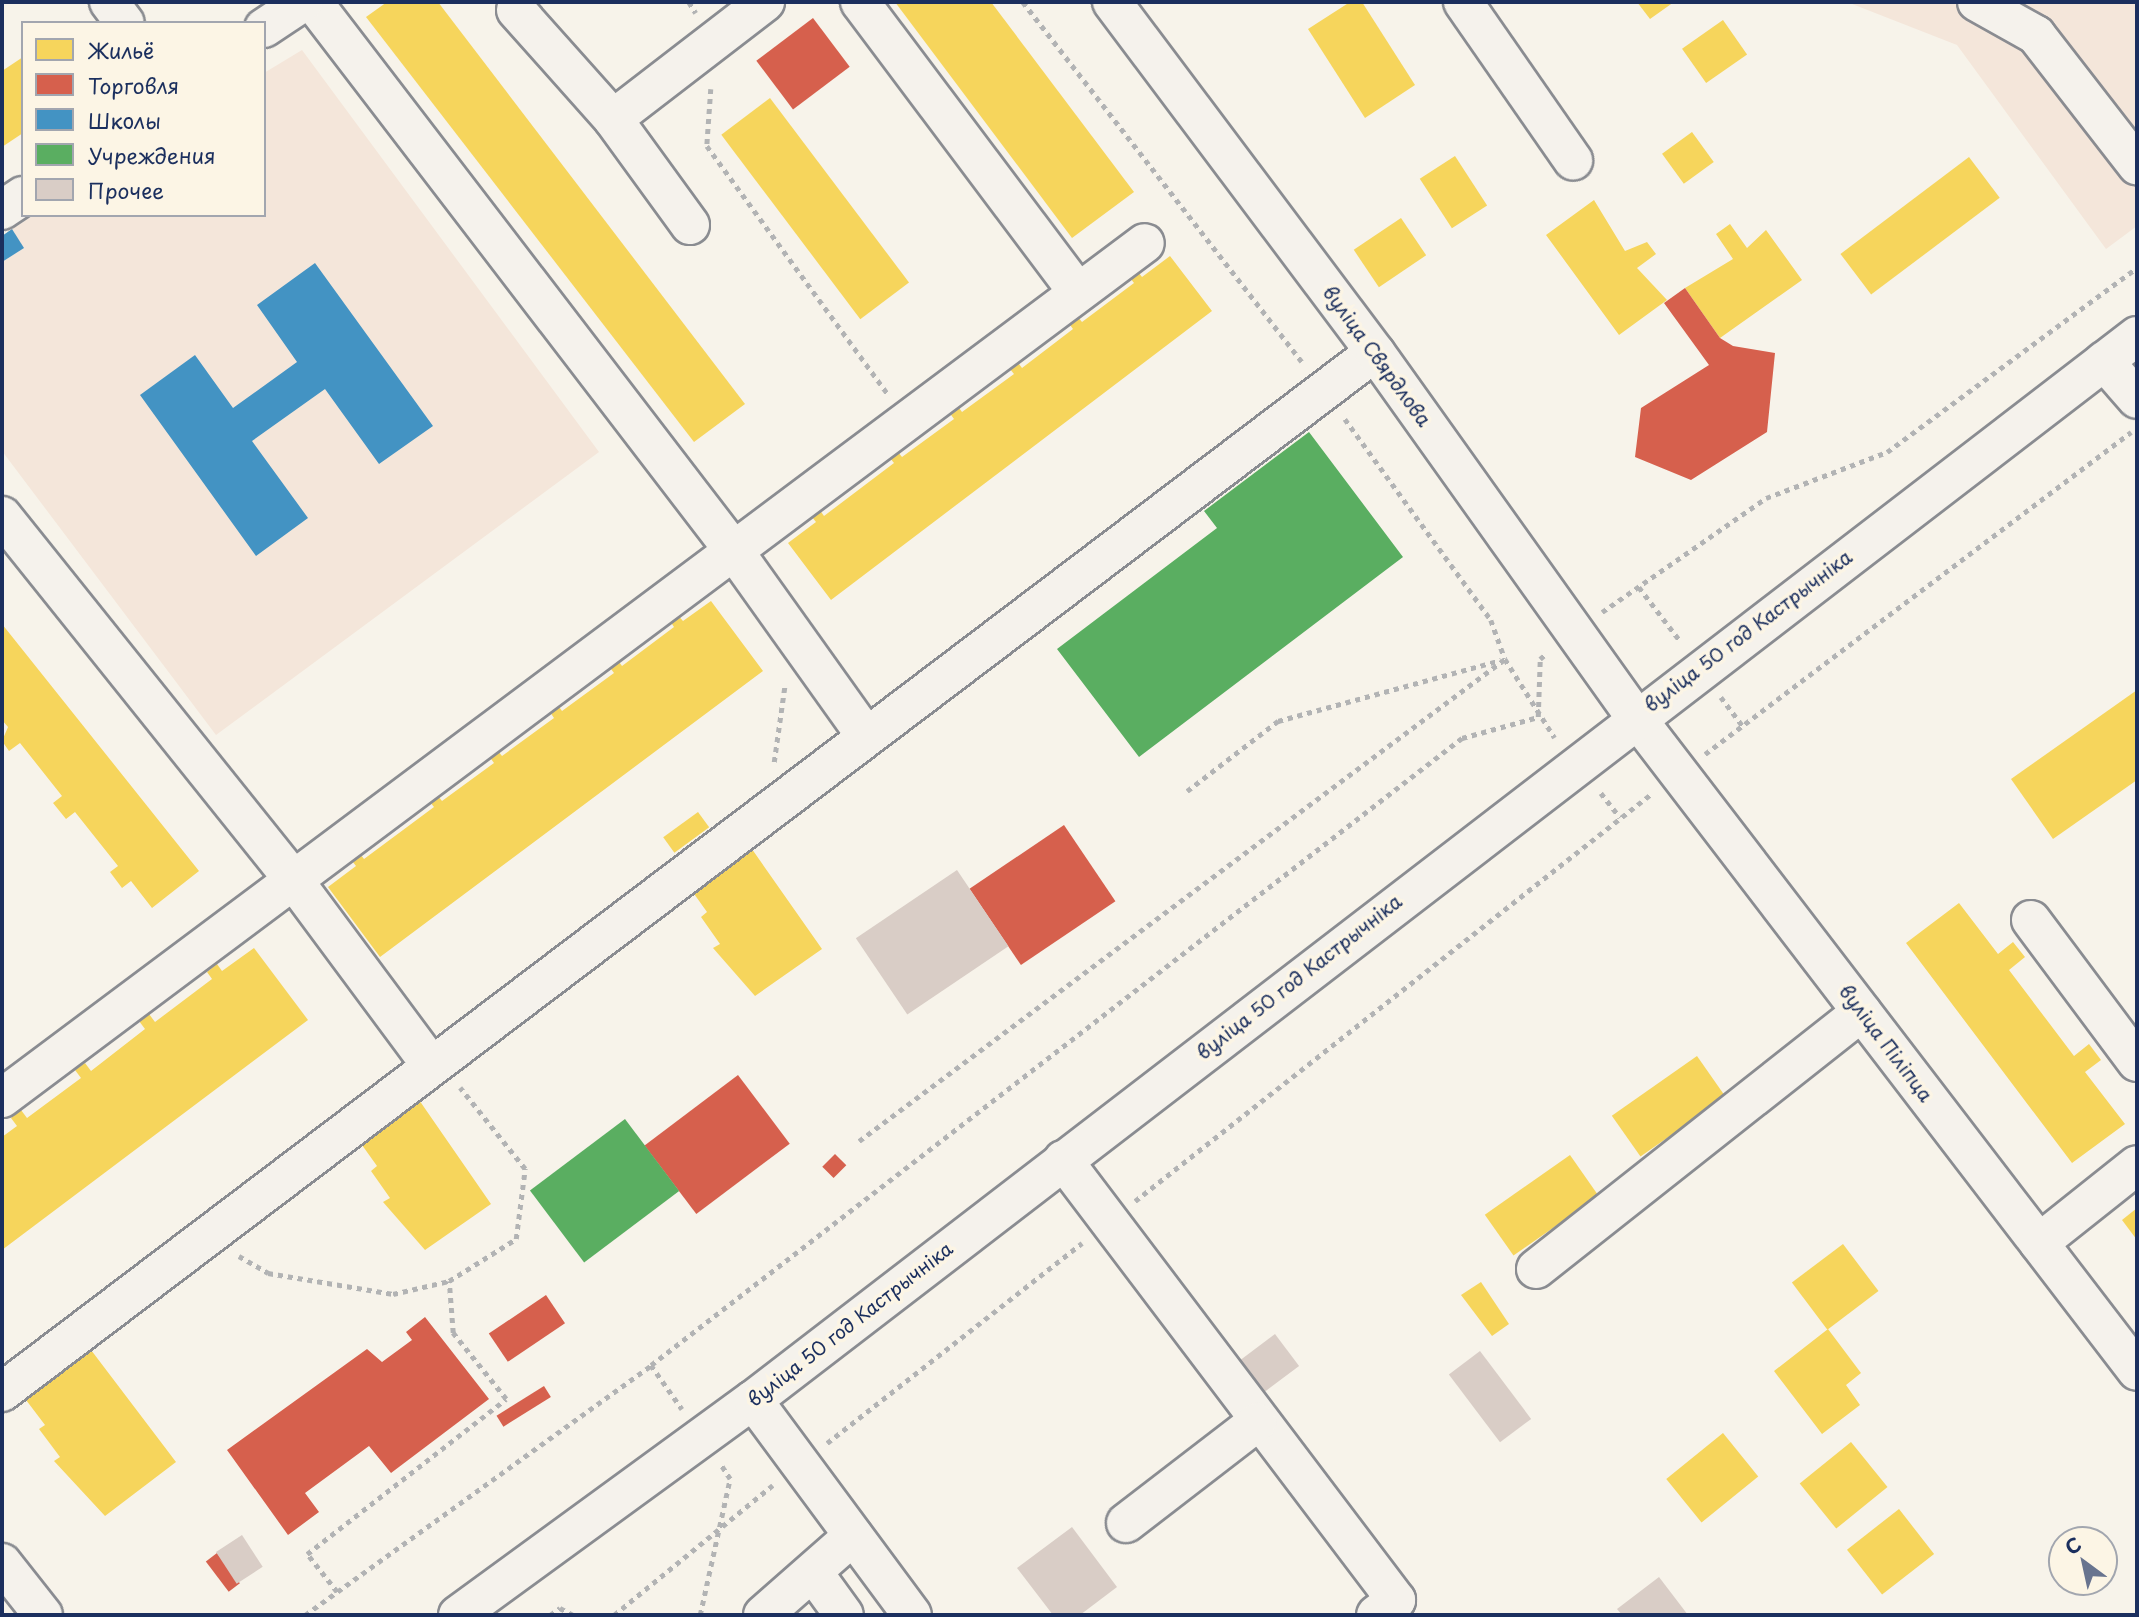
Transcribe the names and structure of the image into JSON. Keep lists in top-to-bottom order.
{
  "streets": {
    "main road": ["вуліца Свярдлова", "вуліца 50 год Кастрычніка", "вуліца Піліпца"]
  },
  "crossings": [
    ["вуліца Свярдлова", "вуліца 50 год Кастрычніка"],
    ["вуліца Свярдлова", "вуліца Піліпца"],
    ["вуліца 50 год Кастрычніка", "вуліца Піліпца"]
  ],
  "legend": [
    "Жильё",
    "Торговля",
    "Школы",
    "Учреждения",
    "Прочее"
  ],
  "north": "top left"
}
